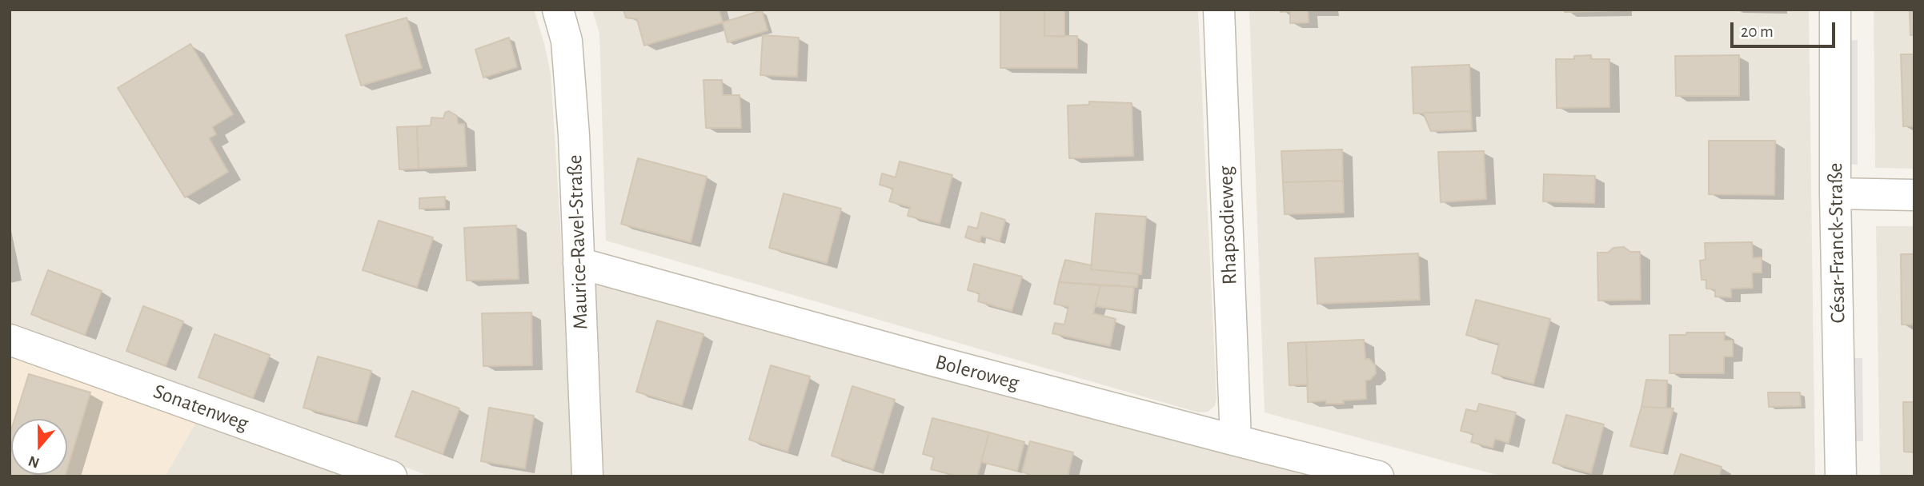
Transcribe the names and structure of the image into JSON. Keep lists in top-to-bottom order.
{
  "streets": {
    "street": [
      "Rhapsodieweg",
      "Maurice-Ravel-Straße",
      "César-Franck-Straße",
      "Boleroweg",
      "Sonatenweg"
    ]
  },
  "crossings": [
    ["Rhapsodieweg", "Boleroweg"],
    ["Maurice-Ravel-Straße", "Boleroweg"]
  ],
  "scale_bar": "20 m",
  "north": "bottom"
}
